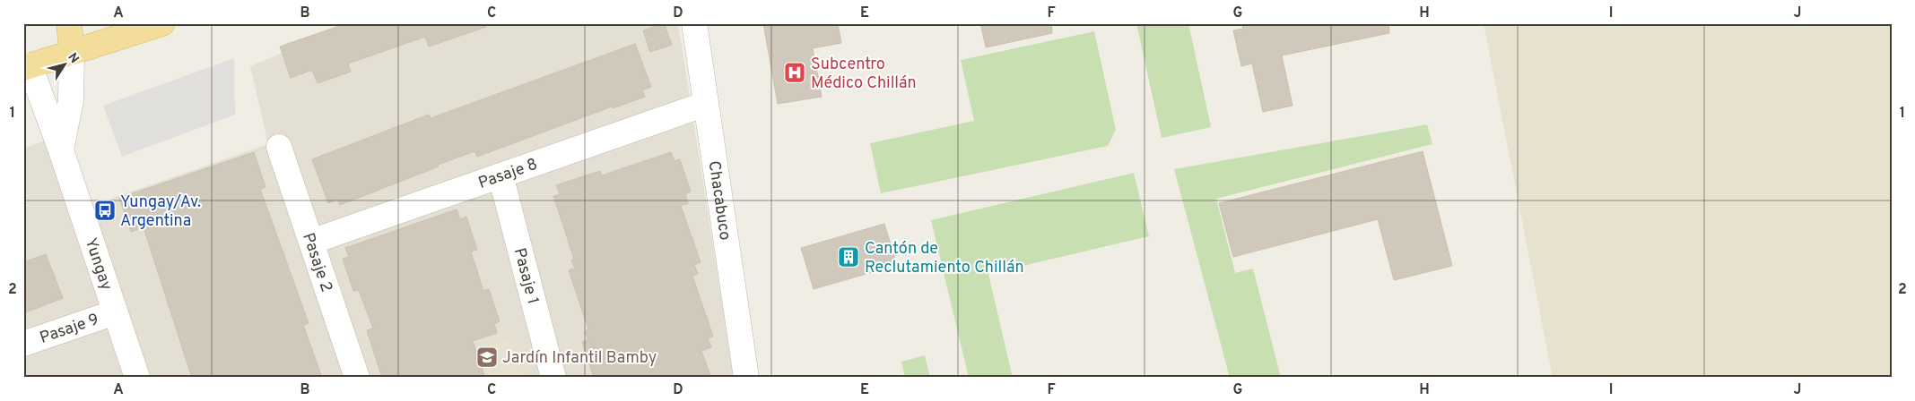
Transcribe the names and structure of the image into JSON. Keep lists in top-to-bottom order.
{
  "streets": {
    "street": [
      "Pasaje 8",
      "Chacabuco",
      "Pasaje 2",
      "Yungay",
      "Pasaje 1",
      "Pasaje 9"
    ]
  },
  "crossings": [
    ["Pasaje 8", "Chacabuco"],
    ["Pasaje 8", "Pasaje 2"],
    ["Pasaje 8", "Pasaje 1"],
    ["Yungay", "Pasaje 9"]
  ],
  "places": {
    "hospital": ["Subcentro Médico Chillán"],
    "bus stop": ["Yungay/Av. Argentina"],
    "building": ["Cantón de Reclutamiento Chillán"],
    "school or university": ["Jardín Infantil Bamby"]
  },
  "north": "top right",
  "grid": {
    "columns": [
      "A",
      "B",
      "C",
      "D",
      "E",
      "F",
      "G",
      "H",
      "I",
      "J"
    ],
    "rows": ["1", "2"]
  }
}
